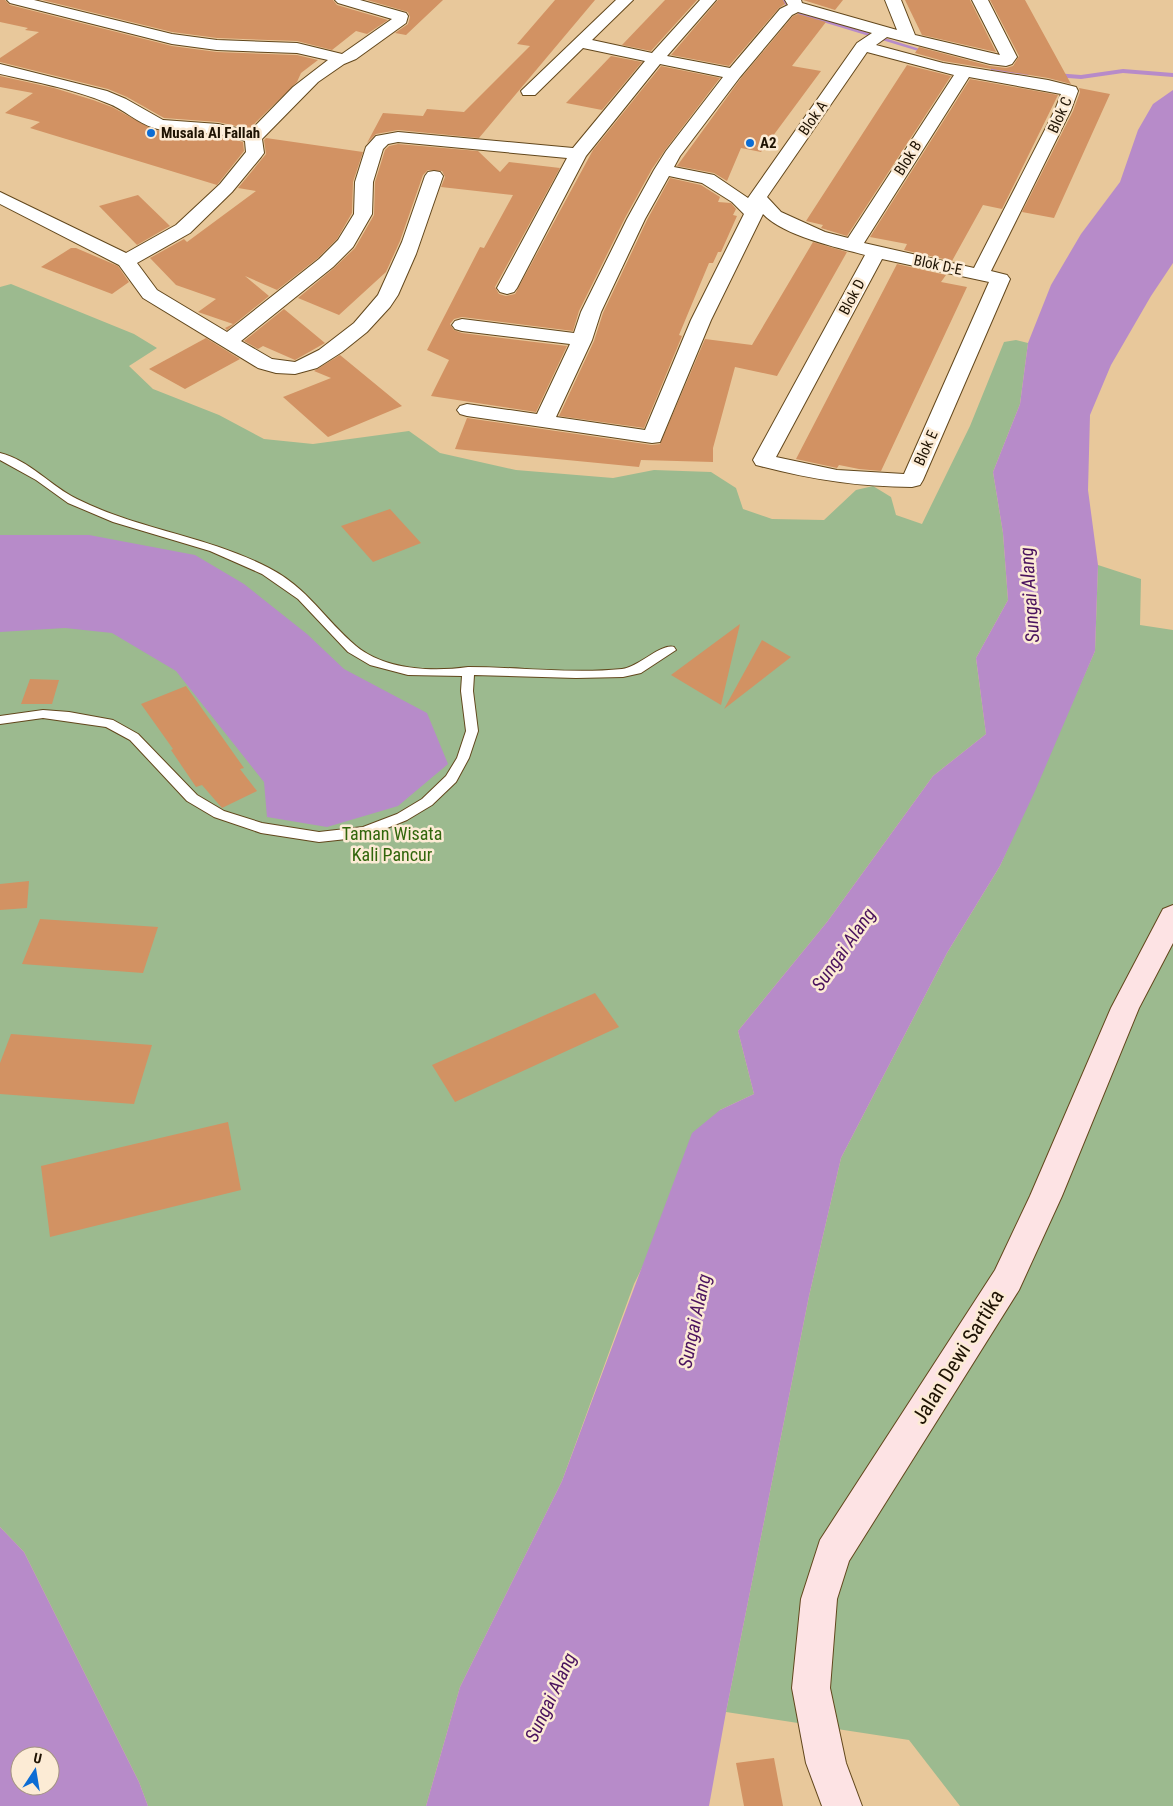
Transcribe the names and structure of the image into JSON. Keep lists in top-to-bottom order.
{
  "streets": {
    "street": [
      "Blok C",
      "Blok A",
      "Blok B",
      "Blok D-E",
      "Blok D",
      "Blok E",
      "Jalan Dewi Sartika"
    ]
  },
  "crossings": [
    ["Blok C", "Blok A"],
    ["Blok C", "Blok B"],
    ["Blok C", "Blok D-E"],
    ["Blok A", "Blok B"],
    ["Blok D-E", "Blok D"],
    ["Blok D-E", "Blok E"],
    ["Blok D", "Blok E"]
  ],
  "water": ["Sungai Alang"],
  "parks": ["Taman Wisata Kali Pancur"],
  "places": ["Musala Al Fallah", "A2"],
  "north": "top"
}
